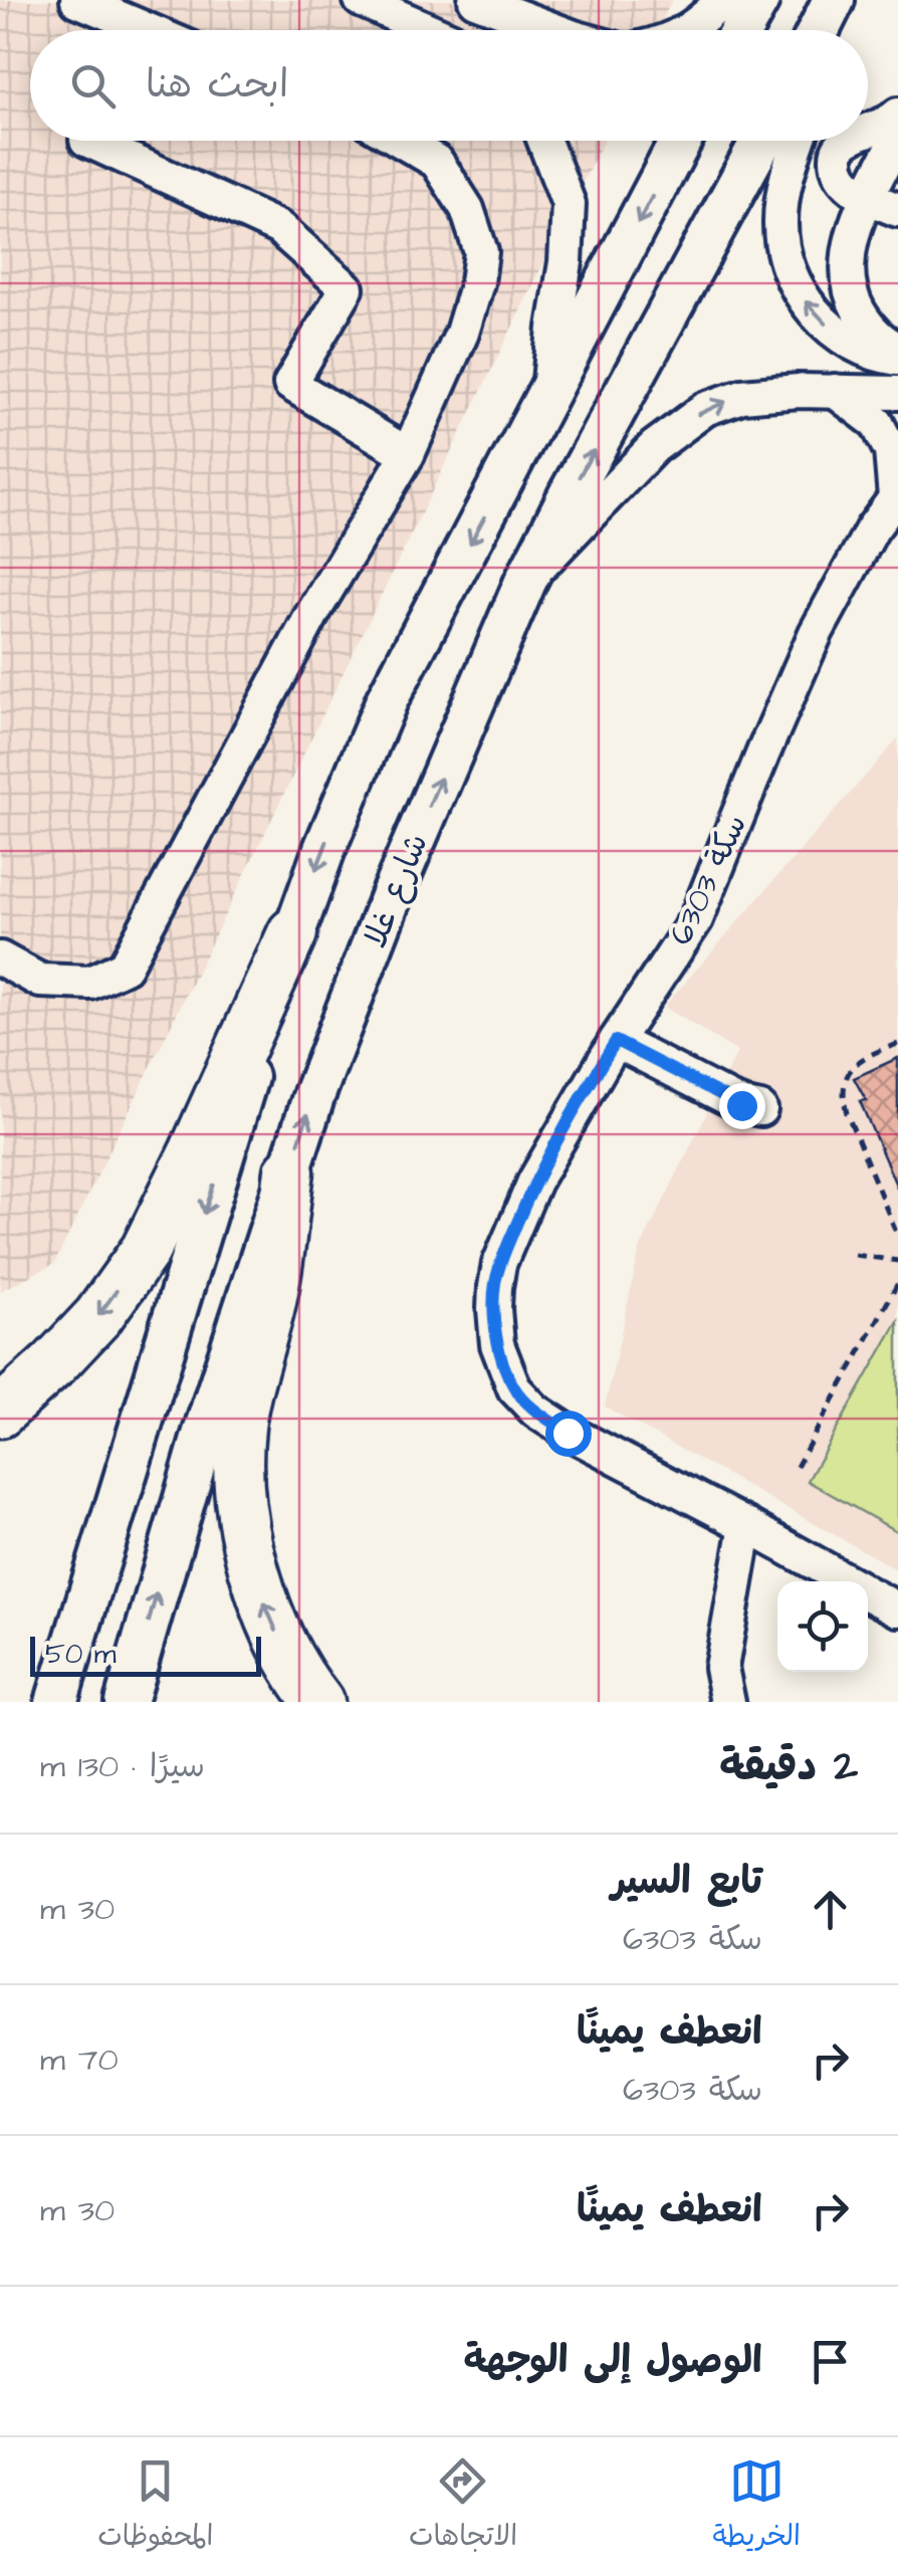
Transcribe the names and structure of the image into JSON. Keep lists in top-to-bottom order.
{
  "streets": {
    "main road": ["شارع غلا"],
    "street": ["سكة 6303"]
  },
  "scale_bar": "50 m",
  "page": {
    "search": "ابحث هنا",
    "scale": "50 m",
    "heading": ["2 دقيقة", "سيرًا · 130 m"],
    "list": [
      ["تابع السير", "سكة 6303", "30 m"],
      ["انعطف يمينًا", "سكة 6303", "70 m"],
      ["انعطف يمينًا", "30 m"],
      "الوصول إلى الوجهة"
    ],
    "nav": ["الخريطة", "الاتجاهات", "المحفوظات"]
  }
}
